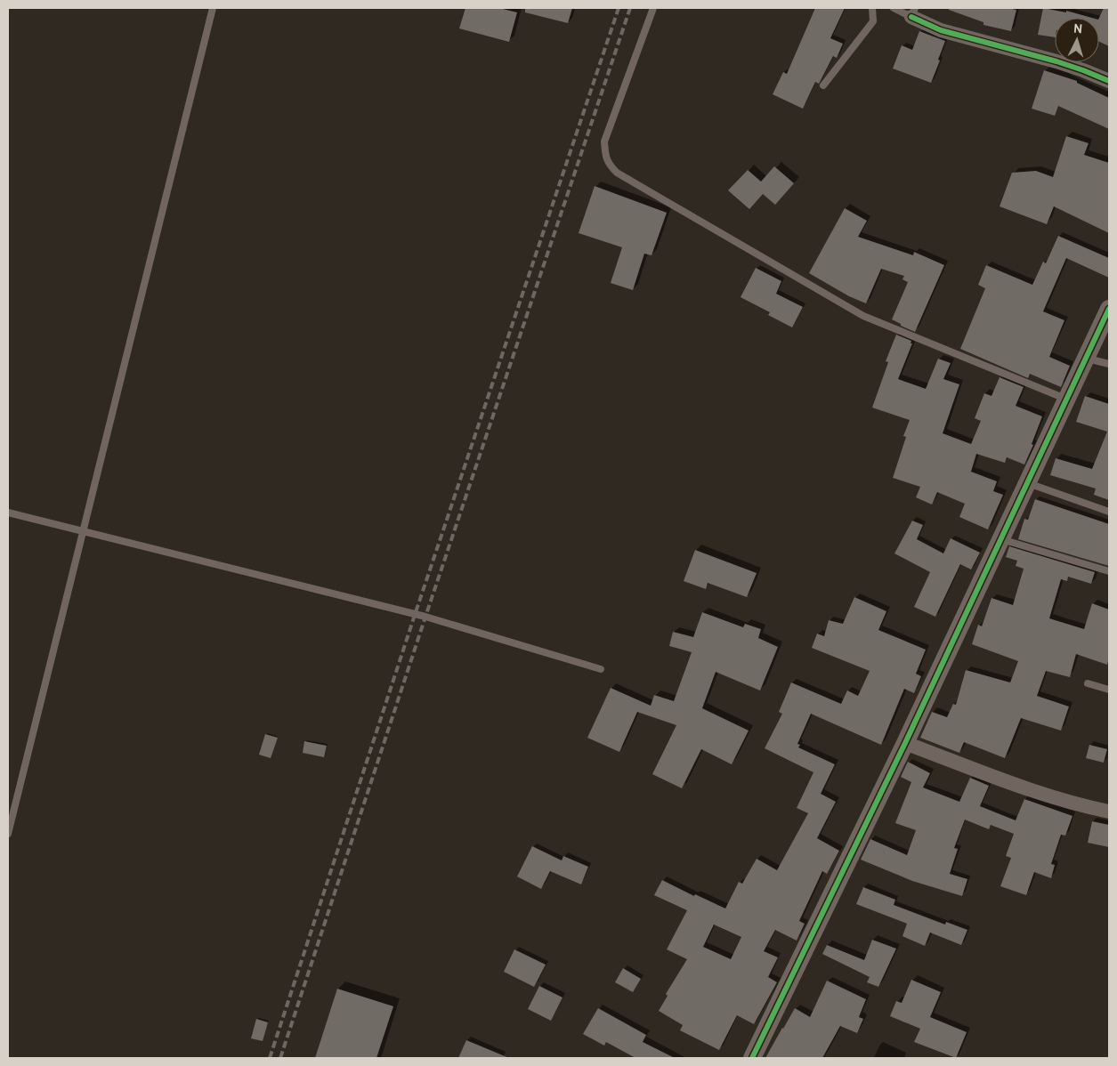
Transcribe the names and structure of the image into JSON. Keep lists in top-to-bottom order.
{
  "north": "top"
}
